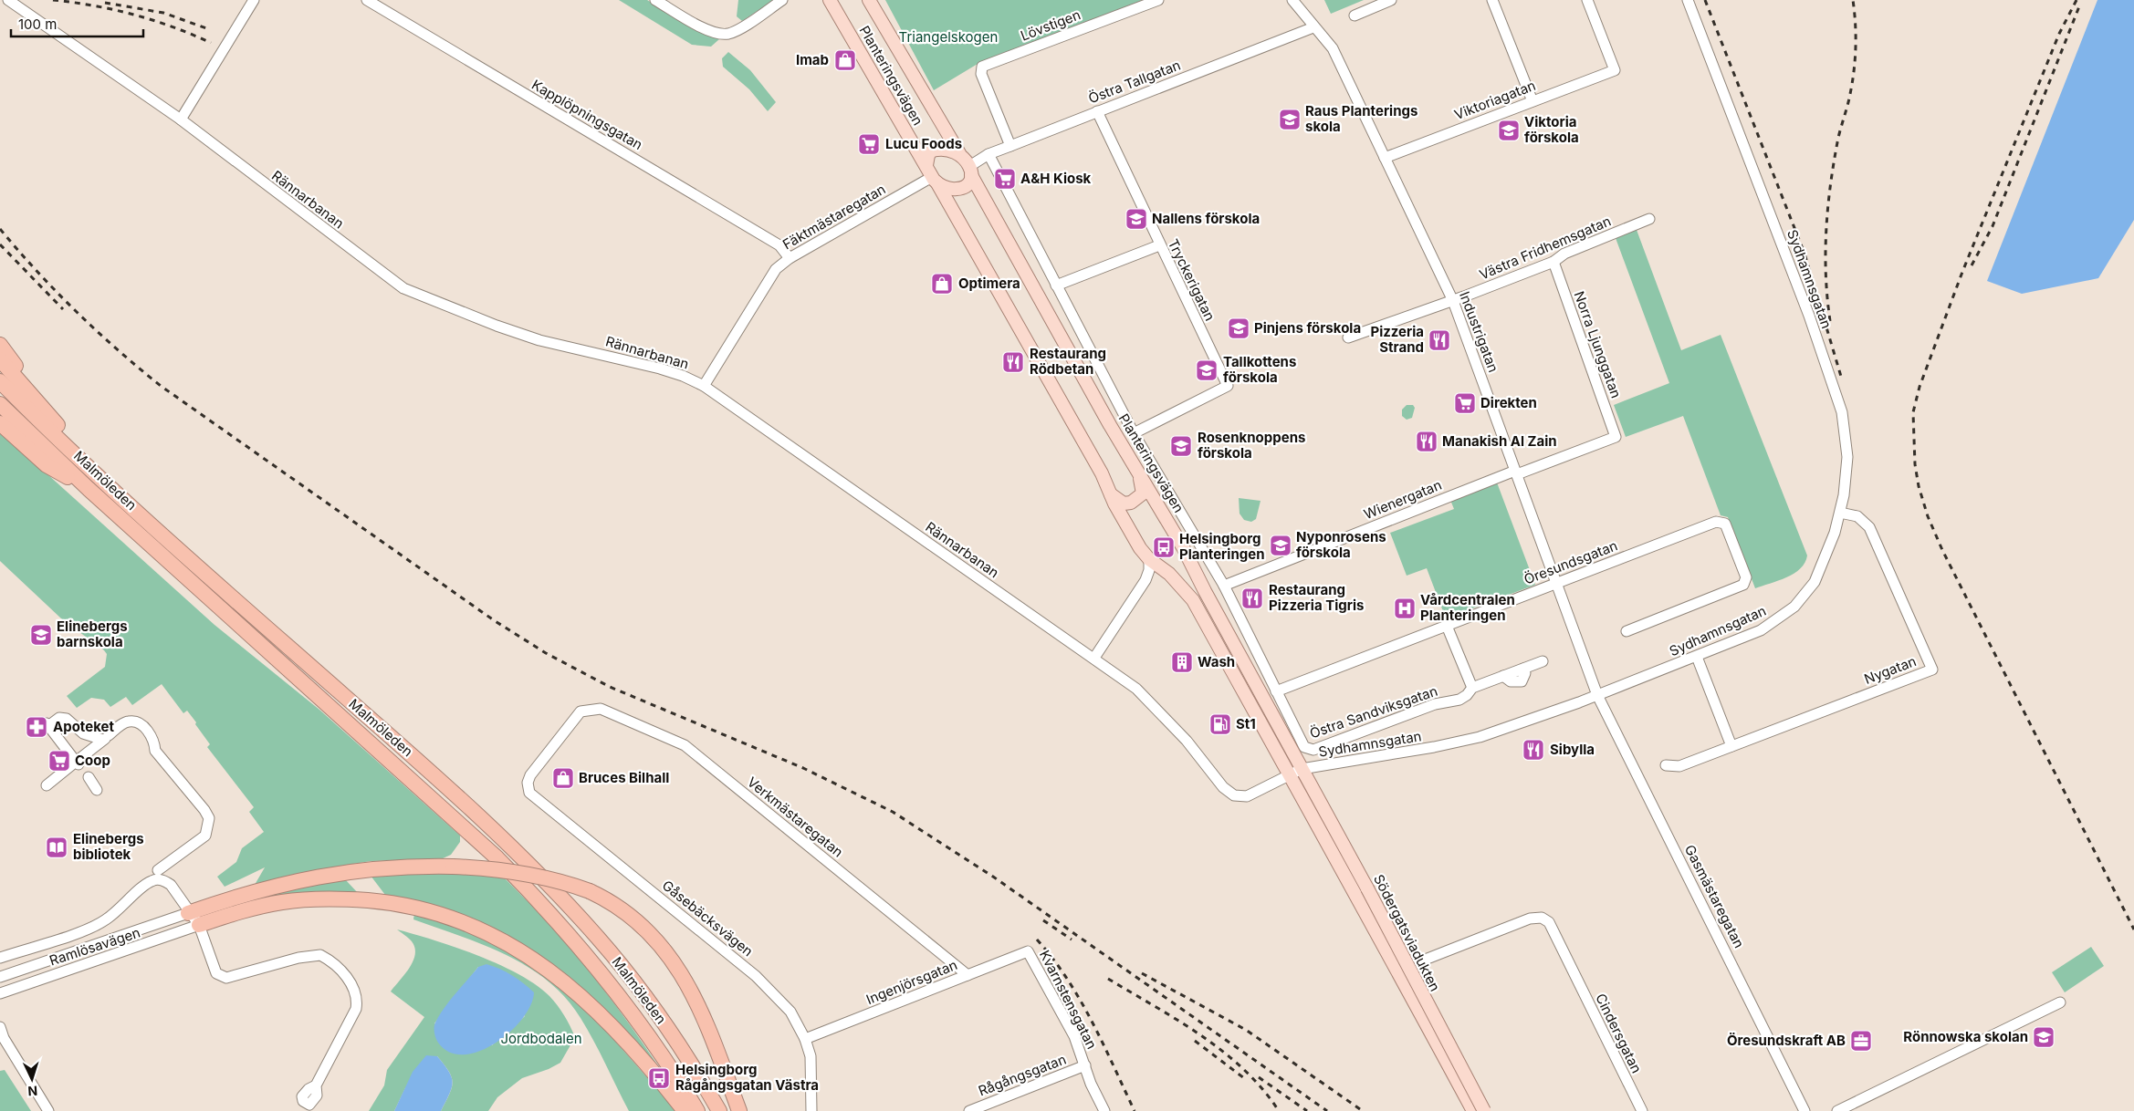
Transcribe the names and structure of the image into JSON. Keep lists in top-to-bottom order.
{
  "streets": {
    "highway": ["Malmöleden"],
    "main road": ["Planteringsvägen", "Södergatsviadukten"],
    "street": [
      "Lövstigen",
      "Östra Tallgatan",
      "Viktoriagatan",
      "Kapplöpningsgatan",
      "Rännarbanan",
      "Fäktmästaregatan",
      "Västra Fridhemsgatan",
      "Sydhamnsgatan",
      "Tryckerigatan",
      "Industrigatan",
      "Norra Ljunggatan",
      "Wienergatan",
      "Öresundsgatan",
      "Nygatan",
      "Östra Sandviksgatan",
      "Verkmästaregatan",
      "Gasmästaregatan",
      "Gåsebäcksvägen",
      "Ramlösavägen",
      "Ingenjörsgatan",
      "Kvarnstensgatan",
      "Cindersgatan",
      "Rågångsgatan"
    ]
  },
  "crossings": [
    ["Lövstigen", "Östra Tallgatan"],
    ["Planteringsvägen", "Östra Tallgatan"],
    ["Planteringsvägen", "Rännarbanan"],
    ["Planteringsvägen", "Fäktmästaregatan"],
    ["Planteringsvägen", "Sydhamnsgatan"],
    ["Planteringsvägen", "Tryckerigatan"],
    ["Planteringsvägen", "Wienergatan"],
    ["Planteringsvägen", "Öresundsgatan"],
    ["Planteringsvägen", "Östra Sandviksgatan"],
    ["Planteringsvägen", "Södergatsviadukten"],
    ["Östra Tallgatan", "Fäktmästaregatan"],
    ["Östra Tallgatan", "Tryckerigatan"],
    ["Östra Tallgatan", "Industrigatan"],
    ["Viktoriagatan", "Industrigatan"],
    ["Kapplöpningsgatan", "Fäktmästaregatan"],
    ["Rännarbanan", "Fäktmästaregatan"],
    ["Rännarbanan", "Sydhamnsgatan"],
    ["Rännarbanan", "Södergatsviadukten"],
    ["Västra Fridhemsgatan", "Industrigatan"],
    ["Västra Fridhemsgatan", "Norra Ljunggatan"],
    ["Sydhamnsgatan", "Industrigatan"],
    ["Sydhamnsgatan", "Nygatan"],
    ["Sydhamnsgatan", "Gasmästaregatan"],
    ["Sydhamnsgatan", "Södergatsviadukten"],
    ["Industrigatan", "Wienergatan"],
    ["Industrigatan", "Öresundsgatan"],
    ["Industrigatan", "Gasmästaregatan"],
    ["Norra Ljunggatan", "Wienergatan"],
    ["Verkmästaregatan", "Gåsebäcksvägen"],
    ["Verkmästaregatan", "Ingenjörsgatan"],
    ["Gåsebäcksvägen", "Ingenjörsgatan"],
    ["Ingenjörsgatan", "Kvarnstensgatan"],
    ["Kvarnstensgatan", "Rågångsgatan"]
  ],
  "parks": ["Triangelskogen", "Jordbodalen"],
  "places": {
    "shop": ["Imab", "Optimera", "Bruces Bilhall"],
    "school or university": [
      "Raus Planterings skola",
      "Viktoria förskola",
      "Nallens förskola",
      "Pinjens förskola",
      "Tallkottens förskola",
      "Rosenknoppens förskola",
      "Nyponrosens förskola",
      "Elinebergs barnskola",
      "Rönnowska skolan"
    ],
    "supermarket": [
      "Lucu Foods",
      "A&H Kiosk",
      "Direkten",
      "Coop"
    ],
    "restaurant": [
      "Pizzeria Strand",
      "Restaurang Rödbetan",
      "Manakish Al Zain",
      "Restaurang Pizzeria Tigris",
      "Sibylla"
    ],
    "bus stop": ["Helsingborg Planteringen", "Helsingborg Rågångsgatan Västra"],
    "hospital": ["Vårdcentralen Planteringen"],
    "building": ["Wash"],
    "fuel station": ["St1"],
    "pharmacy": ["Apoteket"],
    "library": ["Elinebergs bibliotek"],
    "office": ["Öresundskraft AB"]
  },
  "scale_bar": "100 m",
  "north": "bottom"
}
